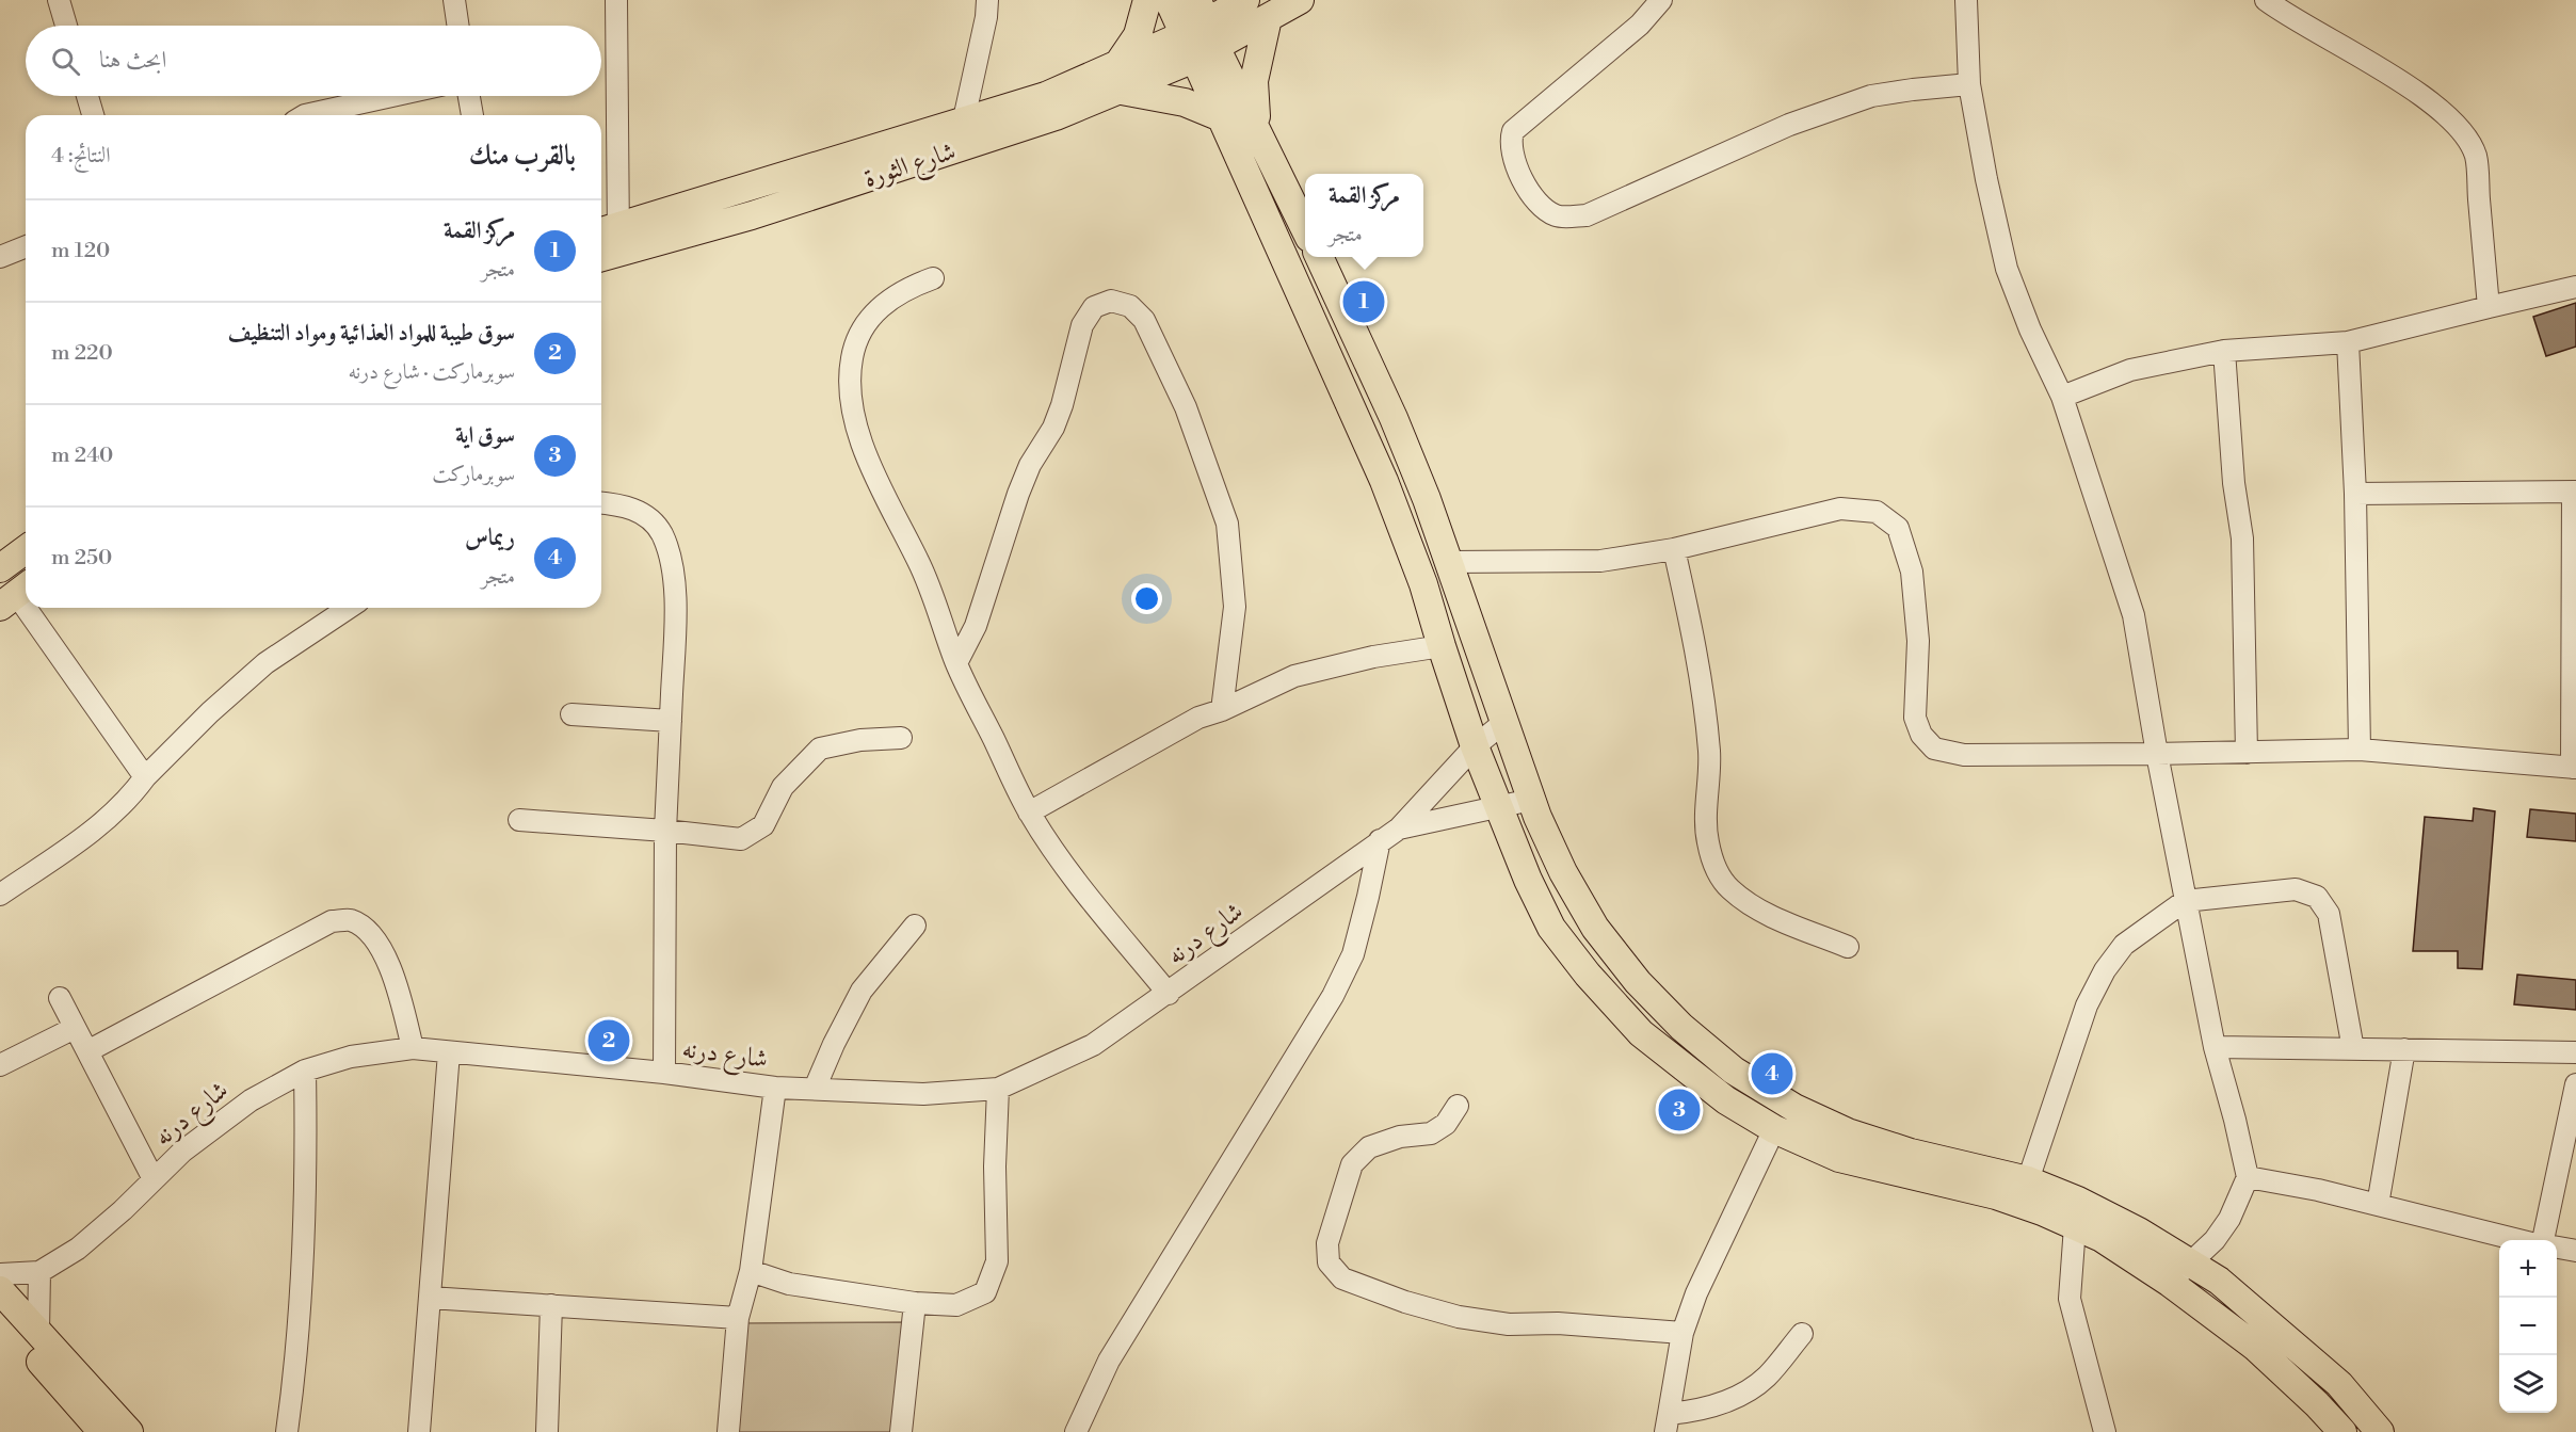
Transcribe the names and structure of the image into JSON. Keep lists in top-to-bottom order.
{
  "streets": {
    "main road": ["شارع الثورة"],
    "street": ["شارع درنه"]
  },
  "page": {
    "search": "ابحث هنا",
    "heading": ["بالقرب منك", "النتائج: 4"],
    "popup": ["مركز القمة", "متجر"],
    "list": [
      {
        "mark": "1",
        "name": "مركز القمة",
        "note": "متجر",
        "value": "120 m"
      },
      {
        "mark": "2",
        "name": "سوق طيبة للمواد العذائية ومواد التنظيف",
        "note": "سوبرماركت · شارع درنه",
        "value": "220 m"
      },
      {
        "mark": "3",
        "name": "سوق اية",
        "note": "سوبرماركت",
        "value": "240 m"
      },
      {
        "mark": "4",
        "name": "ريماس",
        "note": "متجر",
        "value": "250 m"
      }
    ],
    "pins": [
      "1",
      "2",
      "4",
      "3"
    ],
    "map_buttons": ["+", "−"]
  }
}
